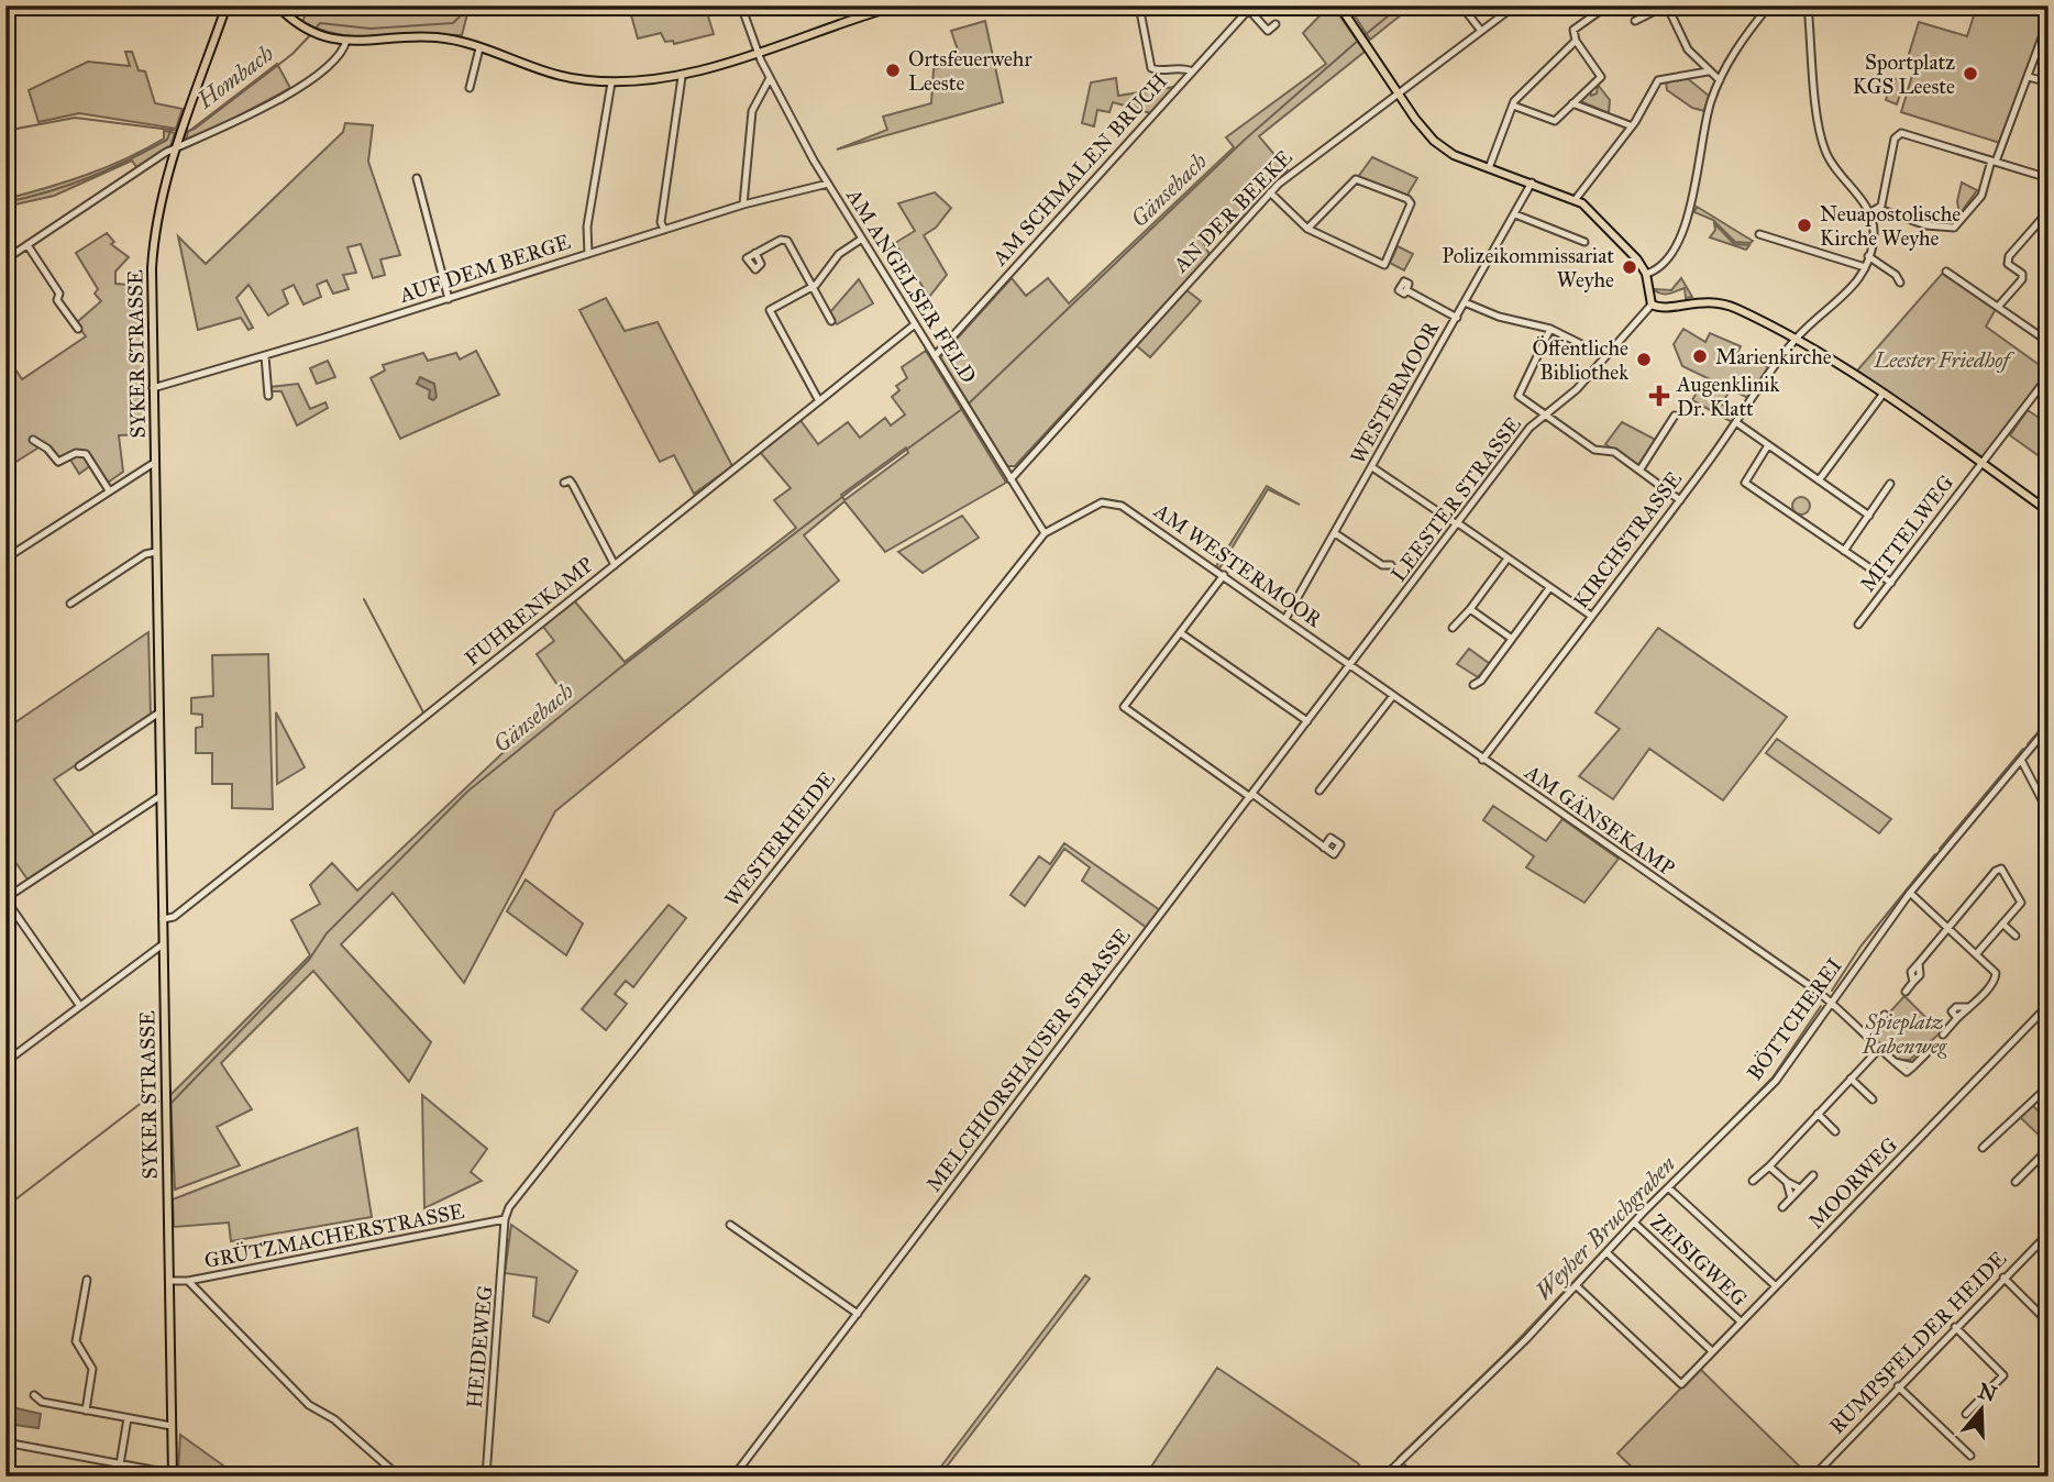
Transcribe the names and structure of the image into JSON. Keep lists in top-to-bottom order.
{
  "streets": {
    "main road": ["SYKER STRASSE"],
    "street": [
      "AM SCHMALEN BRUCH",
      "AN DER BEEKE",
      "AUF DEM BERGE",
      "AM ANGELSER FELD",
      "WESTERMOOR",
      "LEESTER STRASSE",
      "MITTELWEG",
      "KIRCHSTRASSE",
      "AM WESTERMOOR",
      "FUHRENKAMP",
      "AM GÄNSEKAMP",
      "WESTERHEIDE",
      "BÖTTCHEREI",
      "MELCHIORSHAUSER STRASSE",
      "MOORWEG",
      "GRÜTZMACHERSTRASSE",
      "ZEISIGWEG",
      "RUMPSFELDER HEIDE",
      "HEIDEWEG"
    ]
  },
  "crossings": [
    ["AM SCHMALEN BRUCH", "AM ANGELSER FELD"],
    ["AN DER BEEKE", "AM ANGELSER FELD"],
    ["AUF DEM BERGE", "AM ANGELSER FELD"],
    ["AUF DEM BERGE", "SYKER STRASSE"],
    ["AM ANGELSER FELD", "FUHRENKAMP"],
    ["AM ANGELSER FELD", "WESTERHEIDE"],
    ["SYKER STRASSE", "FUHRENKAMP"],
    ["SYKER STRASSE", "GRÜTZMACHERSTRASSE"],
    ["WESTERMOOR", "AM WESTERMOOR"],
    ["LEESTER STRASSE", "AM WESTERMOOR"],
    ["LEESTER STRASSE", "AM GÄNSEKAMP"],
    ["LEESTER STRASSE", "MELCHIORSHAUSER STRASSE"],
    ["KIRCHSTRASSE", "AM GÄNSEKAMP"],
    ["AM WESTERMOOR", "AM GÄNSEKAMP"],
    ["AM WESTERMOOR", "WESTERHEIDE"],
    ["AM WESTERMOOR", "MELCHIORSHAUSER STRASSE"],
    ["AM GÄNSEKAMP", "BÖTTCHEREI"],
    ["AM GÄNSEKAMP", "MELCHIORSHAUSER STRASSE"],
    ["WESTERHEIDE", "GRÜTZMACHERSTRASSE"],
    ["WESTERHEIDE", "HEIDEWEG"],
    ["BÖTTCHEREI", "MOORWEG"],
    ["BÖTTCHEREI", "ZEISIGWEG"],
    ["MOORWEG", "ZEISIGWEG"],
    ["GRÜTZMACHERSTRASSE", "HEIDEWEG"]
  ],
  "water": ["Hombach", "Gänsebach", "Weyher Bruchgraben"],
  "parks": ["Leester Friedhof", "Spieplatz Rabenweg"],
  "places": {
    "other": [
      "Ortsfeuerwehr Leeste",
      "Sportplatz KGS Leeste",
      "Neuapostolische Kirche Weyhe",
      "Polizeikommissariat Weyhe",
      "Marienkirche",
      "Öffentliche Bibliothek"
    ],
    "health": ["Augenklinik Dr. Klatt"]
  },
  "north": "top"
}
